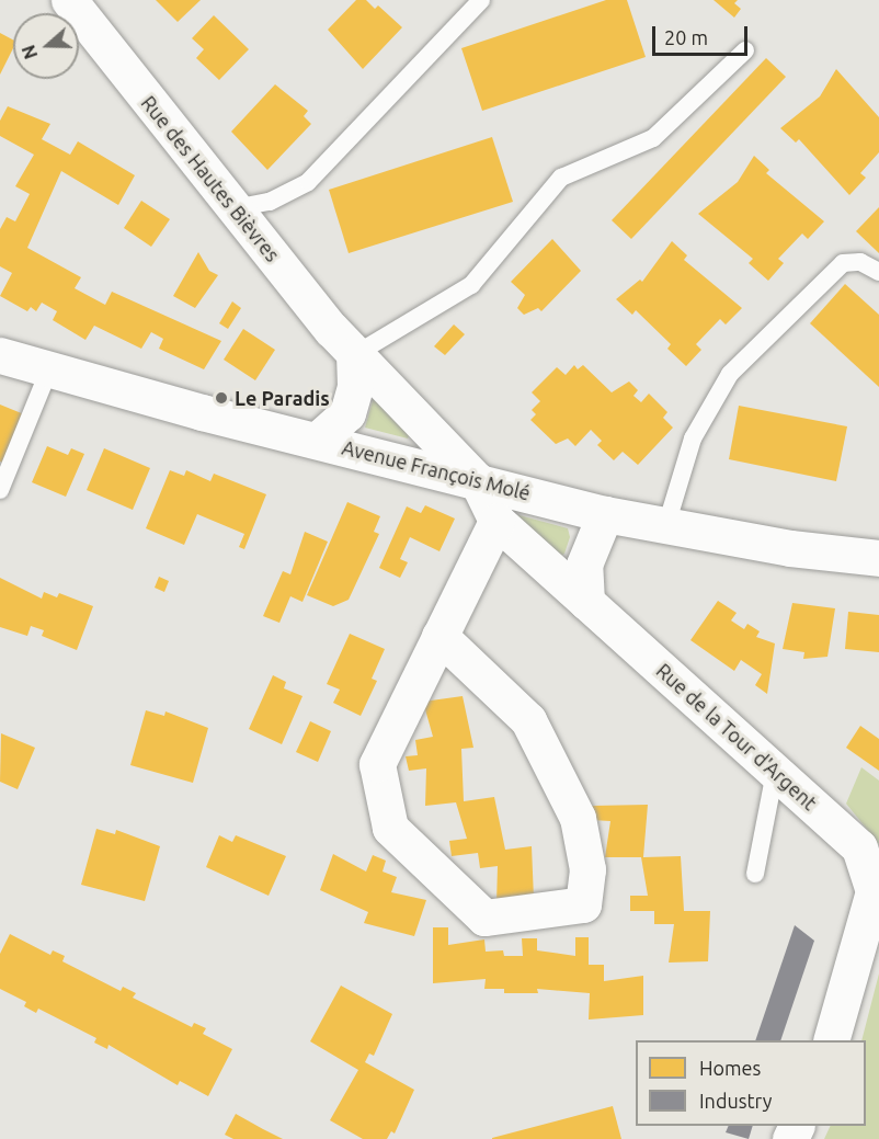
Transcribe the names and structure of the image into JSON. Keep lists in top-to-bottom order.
{
  "streets": {
    "street": ["Rue des Hautes Bièvres", "Avenue François Molé", "Rue de la Tour d'Argent"]
  },
  "crossings": [
    ["Rue des Hautes Bièvres", "Avenue François Molé"],
    ["Rue des Hautes Bièvres", "Rue de la Tour d'Argent"],
    ["Avenue François Molé", "Rue de la Tour d'Argent"]
  ],
  "places": ["Le Paradis"],
  "legend": ["Homes", "Industry"],
  "scale_bar": "20 m",
  "north": "left"
}
